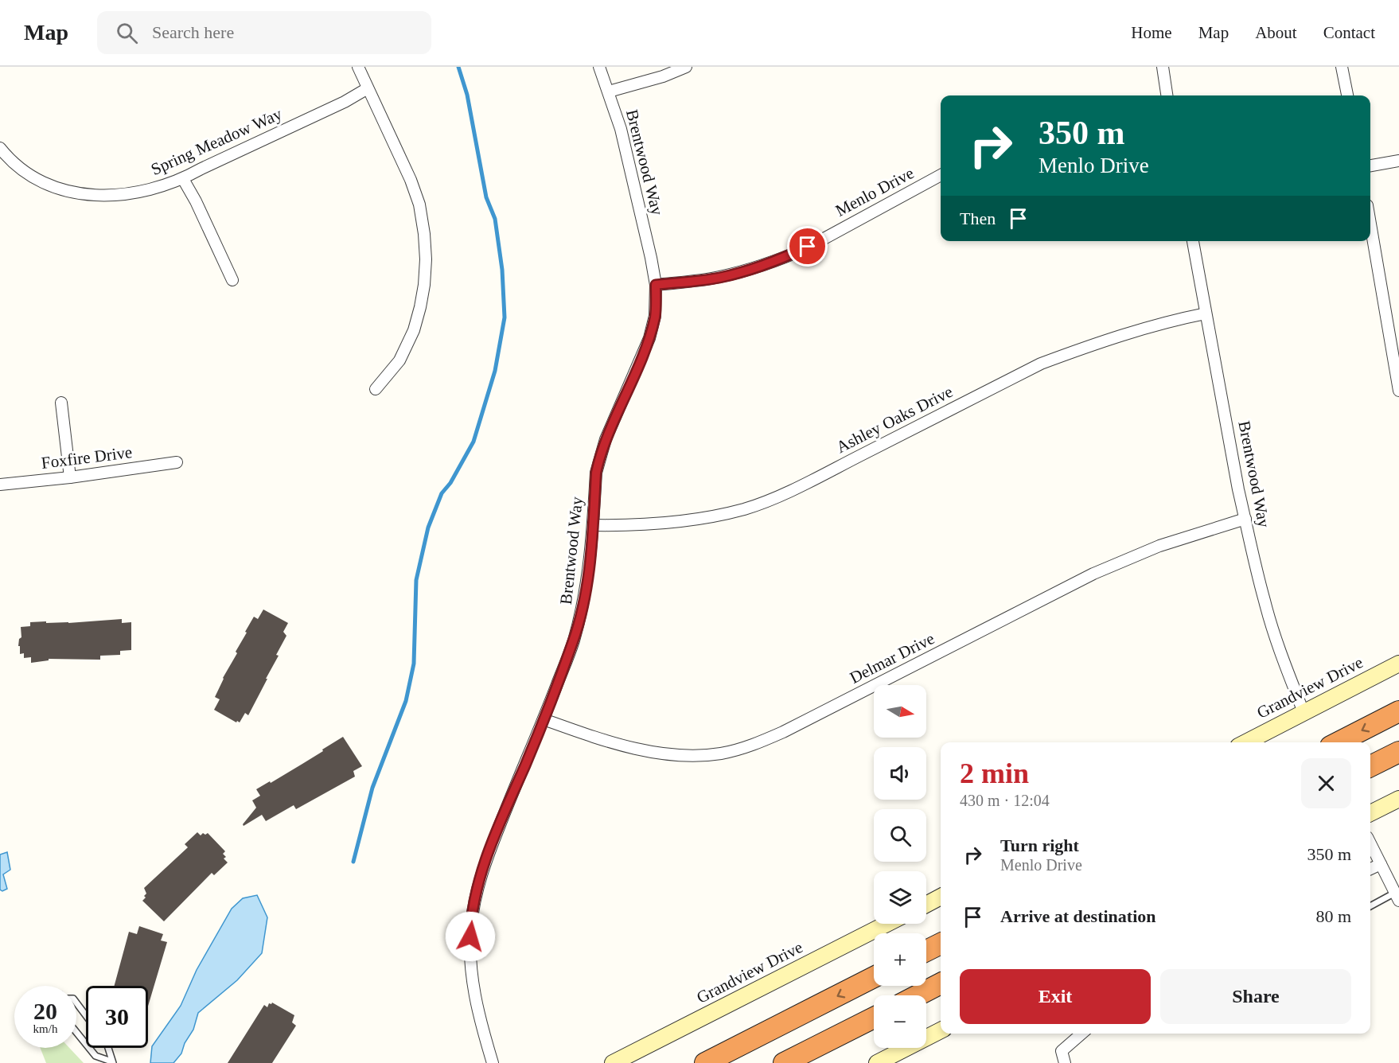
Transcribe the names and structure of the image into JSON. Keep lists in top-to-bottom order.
{
  "streets": {
    "street": [
      "Spring Meadow Way",
      "Brentwood Way",
      "Menlo Drive",
      "Ashley Oaks Drive",
      "Foxfire Drive",
      "Delmar Drive",
      "Grandview Drive"
    ]
  },
  "crossings": [
    ["Brentwood Way", "Menlo Drive"],
    ["Brentwood Way", "Ashley Oaks Drive"],
    ["Brentwood Way", "Delmar Drive"],
    ["Brentwood Way", "Grandview Drive"]
  ],
  "north": "right",
  "page": {
    "header": "Map",
    "search": "Search here",
    "nav": [
      "Home",
      "Map",
      "About",
      "Contact"
    ],
    "turn": ["350 m", "Menlo Drive"],
    "then": "Then",
    "map_buttons": ["+", "−"],
    "heading": ["2 min", "430 m · 12:04"],
    "list": [
      {
        "name": "Turn right",
        "note": "Menlo Drive",
        "value": "350 m"
      },
      {
        "name": "Arrive at destination",
        "value": "80 m"
      }
    ],
    "buttons": ["Exit", "Share"],
    "speed": "20 km/h",
    "limit": "30"
  }
}
